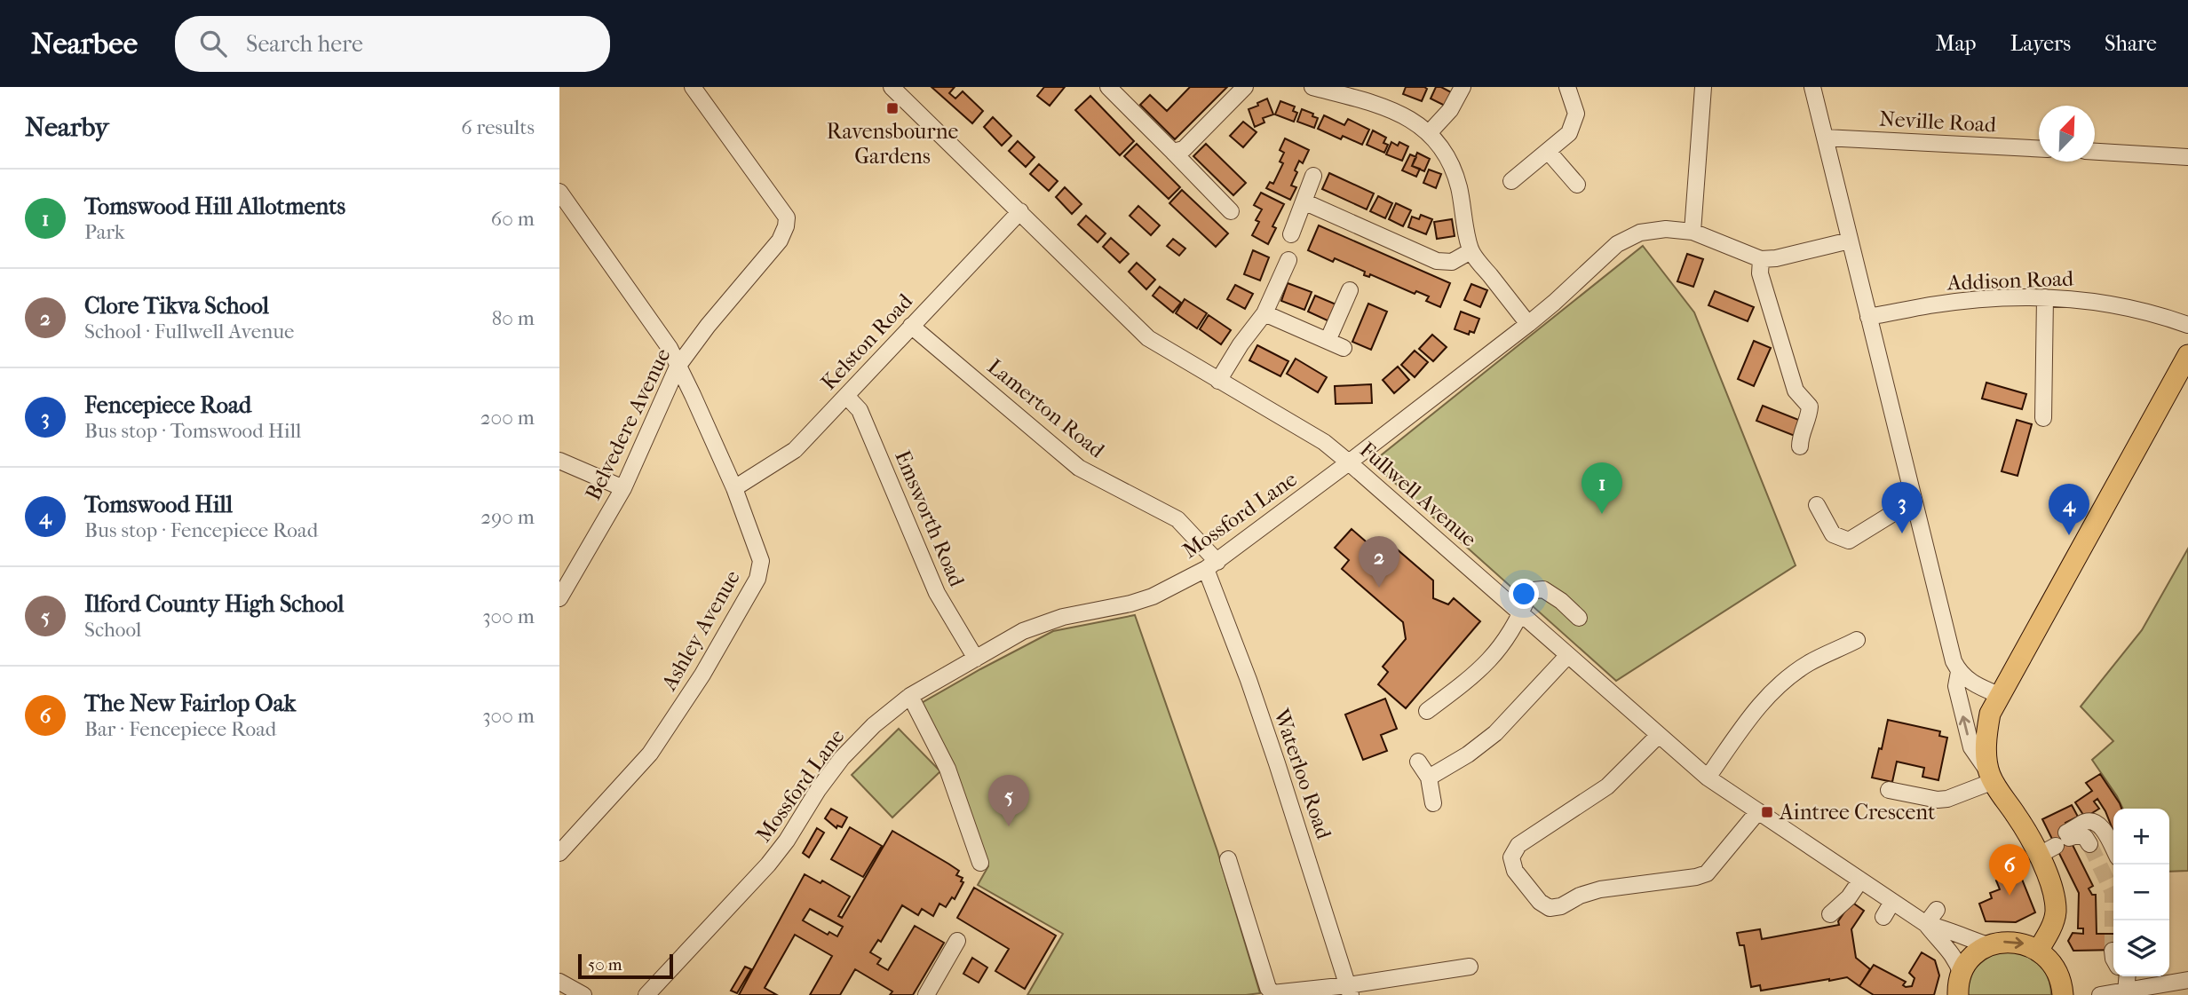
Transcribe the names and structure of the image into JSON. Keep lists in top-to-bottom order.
{
  "streets": {
    "street": [
      "Neville Road",
      "Addison Road",
      "Kelston Road",
      "Lamerton Road",
      "Belvedere Avenue",
      "Fullwell Avenue",
      "Mossford Lane",
      "Emsworth Road",
      "Ashley Avenue",
      "Waterloo Road"
    ]
  },
  "crossings": [
    ["Kelston Road", "Lamerton Road"],
    ["Kelston Road", "Fullwell Avenue"],
    ["Kelston Road", "Emsworth Road"],
    ["Kelston Road", "Ashley Avenue"],
    ["Lamerton Road", "Mossford Lane"],
    ["Lamerton Road", "Waterloo Road"],
    ["Belvedere Avenue", "Ashley Avenue"],
    ["Fullwell Avenue", "Mossford Lane"],
    ["Mossford Lane", "Emsworth Road"],
    ["Mossford Lane", "Waterloo Road"]
  ],
  "places": {
    "transit": ["Ravensbourne Gardens", "Aintree Crescent"]
  },
  "scale_bar": "50 m",
  "north": "top right",
  "page": {
    "header": "Nearbee",
    "search": "Search here",
    "nav": ["Map", "Layers", "Share"],
    "heading": ["Nearby", "6 results"],
    "list": [
      {
        "mark": "1",
        "name": "Tomswood Hill Allotments",
        "note": "Park",
        "value": "60 m"
      },
      {
        "mark": "2",
        "name": "Clore Tikva School",
        "note": "School · Fullwell Avenue",
        "value": "80 m"
      },
      {
        "mark": "3",
        "name": "Fencepiece Road",
        "note": "Bus stop · Tomswood Hill",
        "value": "200 m"
      },
      {
        "mark": "4",
        "name": "Tomswood Hill",
        "note": "Bus stop · Fencepiece Road",
        "value": "290 m"
      },
      {
        "mark": "5",
        "name": "Ilford County High School",
        "note": "School",
        "value": "300 m"
      },
      {
        "mark": "6",
        "name": "The New Fairlop Oak",
        "note": "Bar · Fencepiece Road",
        "value": "300 m"
      }
    ],
    "pins": [
      "1",
      "3",
      "4",
      "2",
      "5",
      "6"
    ],
    "map_buttons": ["+", "−"],
    "scale": "50 m"
  }
}
